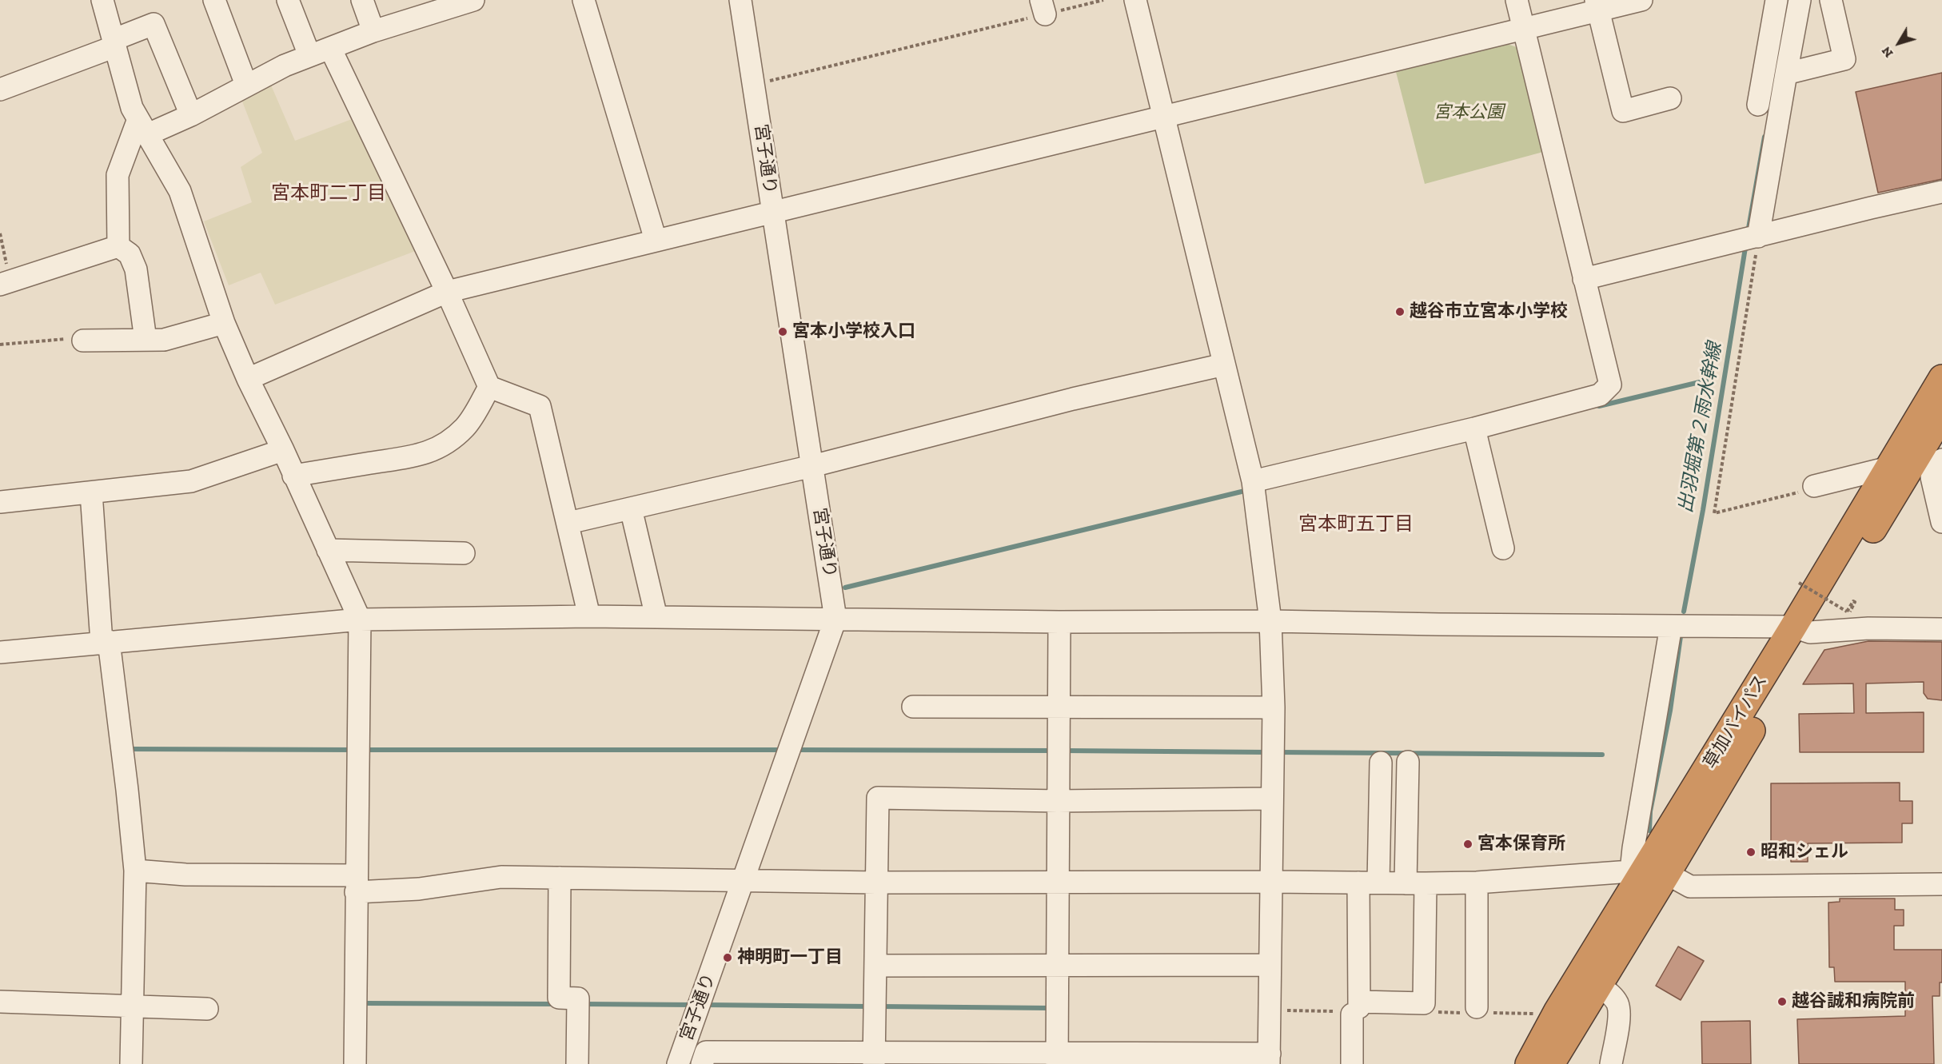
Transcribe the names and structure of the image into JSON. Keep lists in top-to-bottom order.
{
  "streets": {
    "highway": ["草加バイパス"],
    "street": ["宮子通り"]
  },
  "districts": ["宮本町二丁目", "宮本町五丁目"],
  "water": ["出羽堀第２雨水幹線"],
  "parks": ["宮本公園"],
  "places": [
    "越谷市立宮本小学校",
    "宮本小学校入口",
    "宮本保育所",
    "昭和シェル",
    "神明町一丁目",
    "越谷誠和病院前"
  ],
  "north": "bottom left"
}
